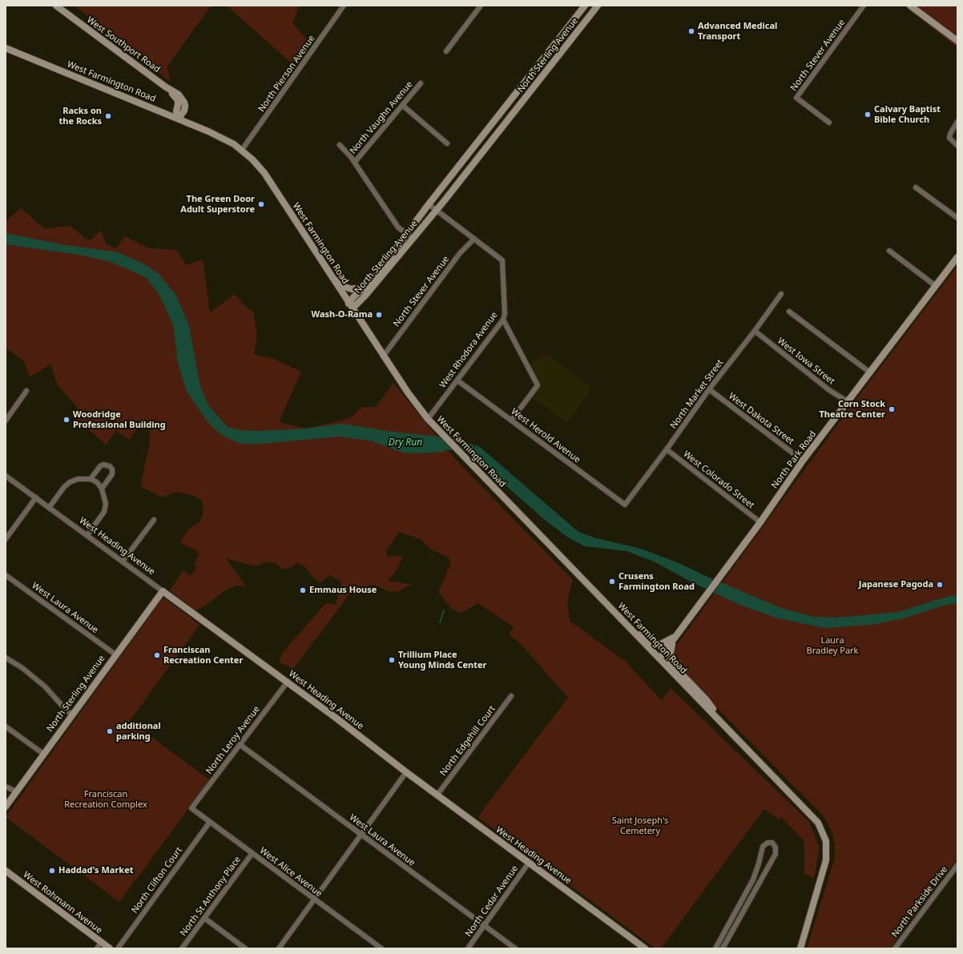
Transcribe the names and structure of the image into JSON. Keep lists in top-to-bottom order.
{
  "streets": {
    "main road": [
      "West Southport Road",
      "North Sterling Avenue",
      "West Farmington Road",
      "North Park Road",
      "West Heading Avenue",
      "West Rohmann Avenue"
    ],
    "street": [
      "North Stever Avenue",
      "North Pierson Avenue",
      "North Vaughn Avenue",
      "West Rhodora Avenue",
      "West Iowa Street",
      "North Market Street",
      "West Dakota Street",
      "West Herold Avenue",
      "West Colorado Street",
      "West Laura Avenue",
      "North Leroy Avenue",
      "North Edgehill Court",
      "West Alice Avenue",
      "North Clifton Court",
      "North St Anthony Place",
      "North Cedar Avenue",
      "North Parkside Drive"
    ]
  },
  "crossings": [
    ["West Southport Road", "West Farmington Road"],
    ["North Sterling Avenue", "West Farmington Road"],
    ["North Sterling Avenue", "West Rhodora Avenue"],
    ["North Sterling Avenue", "West Heading Avenue"],
    ["North Sterling Avenue", "West Laura Avenue"],
    ["North Stever Avenue", "West Farmington Road"],
    ["North Stever Avenue", "West Rhodora Avenue"],
    ["North Pierson Avenue", "West Farmington Road"],
    ["West Farmington Road", "West Rhodora Avenue"],
    ["West Farmington Road", "North Park Road"],
    ["West Rhodora Avenue", "West Herold Avenue"],
    ["West Iowa Street", "North Market Street"],
    ["West Iowa Street", "North Park Road"],
    ["North Market Street", "West Dakota Street"],
    ["North Market Street", "West Herold Avenue"],
    ["North Market Street", "West Colorado Street"],
    ["West Dakota Street", "North Park Road"],
    ["North Park Road", "West Colorado Street"],
    ["West Heading Avenue", "North Leroy Avenue"],
    ["West Heading Avenue", "North Edgehill Court"],
    ["West Heading Avenue", "North Cedar Avenue"],
    ["West Laura Avenue", "North Leroy Avenue"],
    ["West Laura Avenue", "North Cedar Avenue"],
    ["North Leroy Avenue", "West Alice Avenue"],
    ["West Alice Avenue", "North Clifton Court"],
    ["West Alice Avenue", "North St Anthony Place"]
  ],
  "water": ["Dry Run"],
  "parks": ["Laura Bradley Park", "Franciscan Recreation Complex", "Saint Joseph's Cemetery"],
  "places": [
    "Advanced Medical Transport",
    "Calvary Baptist Bible Church",
    "Racks on the Rocks",
    "The Green Door Adult Superstore",
    "Wash-O-Rama",
    "Corn Stock Theatre Center",
    "Woodridge Professional Building",
    "Crusens Farmington Road",
    "Japanese Pagoda",
    "Emmaus House",
    "Franciscan Recreation Center",
    "Trillium Place Young Minds Center",
    "additional parking",
    "Haddad's Market"
  ]
}
